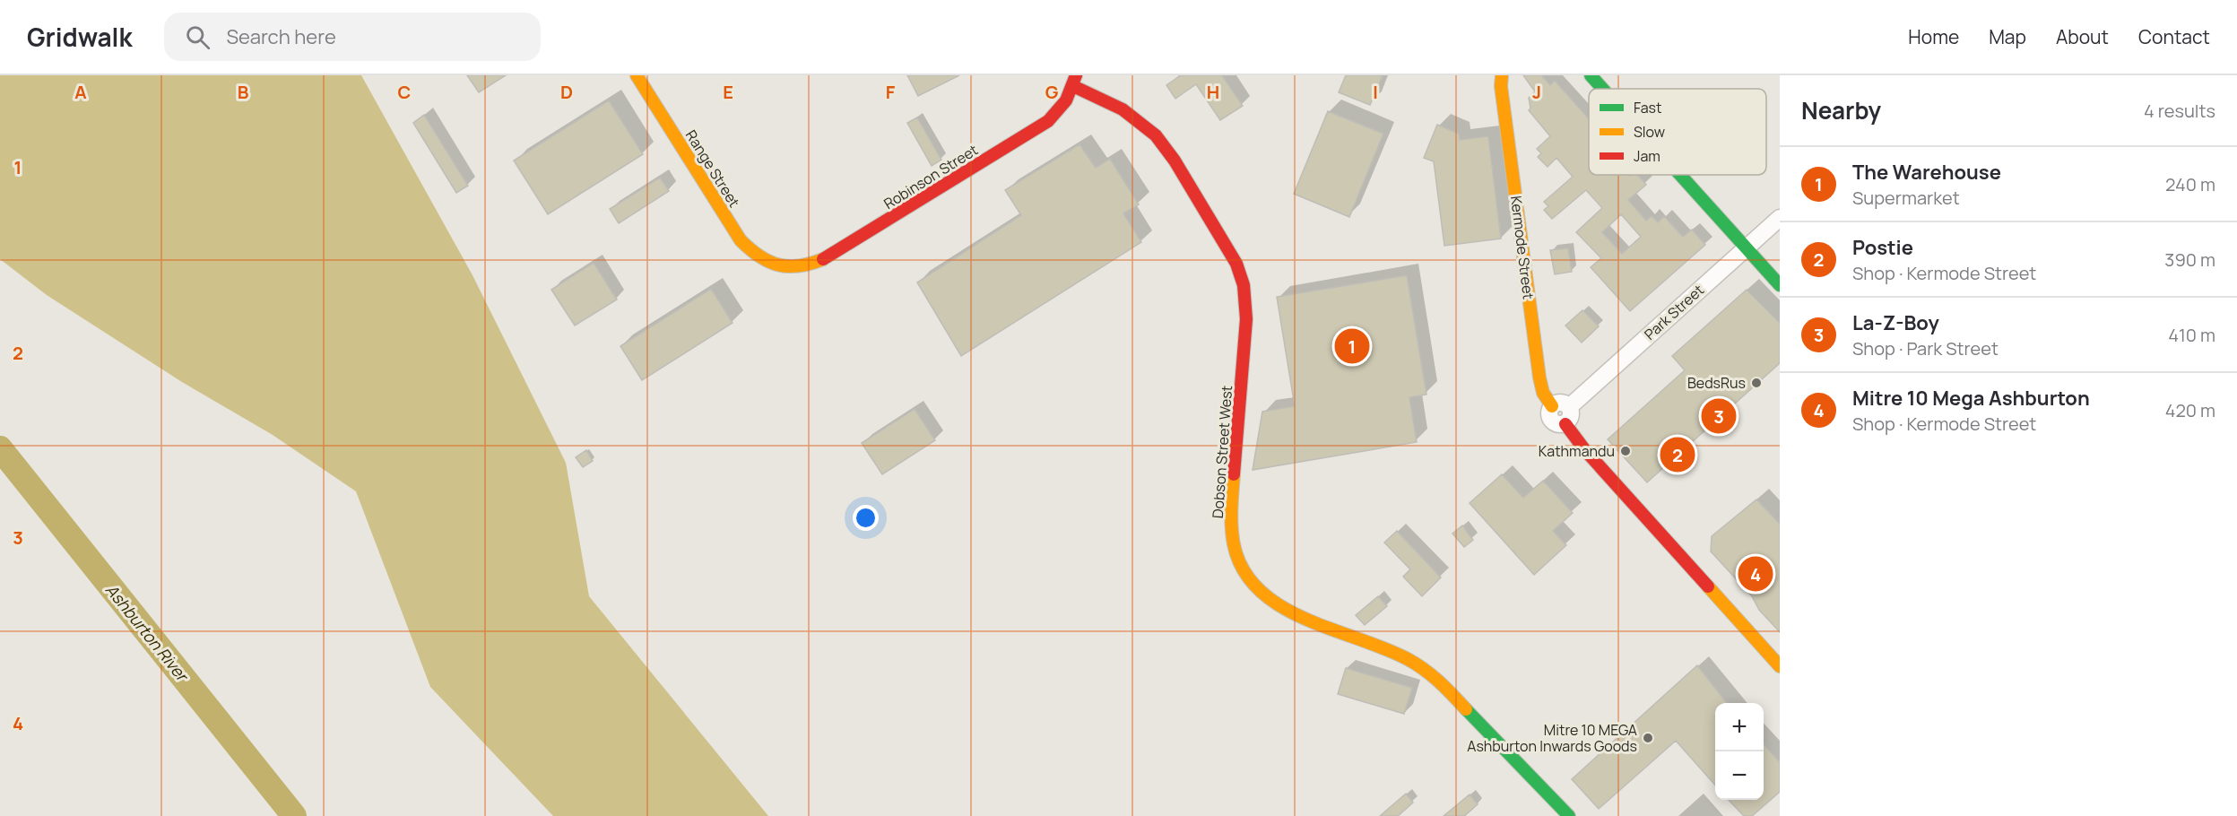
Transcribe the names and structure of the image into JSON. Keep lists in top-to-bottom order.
{
  "streets": {
    "street": [
      "Range Street",
      "Robinson Street",
      "Kermode Street",
      "Park Street",
      "Dobson Street West"
    ]
  },
  "crossings": [
    ["Range Street", "Robinson Street"],
    ["Robinson Street", "Dobson Street West"],
    ["Kermode Street", "Park Street"]
  ],
  "water": ["Ashburton River"],
  "places": ["BedsRus", "Kathmandu", "Mitre 10 MEGA Ashburton Inwards Goods"],
  "legend": ["Fast", "Slow", "Jam"],
  "page": {
    "header": "Gridwalk",
    "search": "Search here",
    "nav": [
      "Home",
      "Map",
      "About",
      "Contact"
    ],
    "heading": ["Nearby", "4 results"],
    "list": [
      {
        "mark": "1",
        "name": "The Warehouse",
        "note": "Supermarket",
        "value": "240 m"
      },
      {
        "mark": "2",
        "name": "Postie",
        "note": "Shop · Kermode Street",
        "value": "390 m"
      },
      {
        "mark": "3",
        "name": "La-Z-Boy",
        "note": "Shop · Park Street",
        "value": "410 m"
      },
      {
        "mark": "4",
        "name": "Mitre 10 Mega Ashburton",
        "note": "Shop · Kermode Street",
        "value": "420 m"
      }
    ],
    "pins": [
      "1",
      "3",
      "2",
      "4"
    ],
    "map_buttons": ["+", "−"]
  },
  "grid": {
    "columns": [
      "A",
      "B",
      "C",
      "D",
      "E",
      "F",
      "G",
      "H",
      "I",
      "J"
    ],
    "rows": [
      "1",
      "2",
      "3",
      "4"
    ]
  }
}
